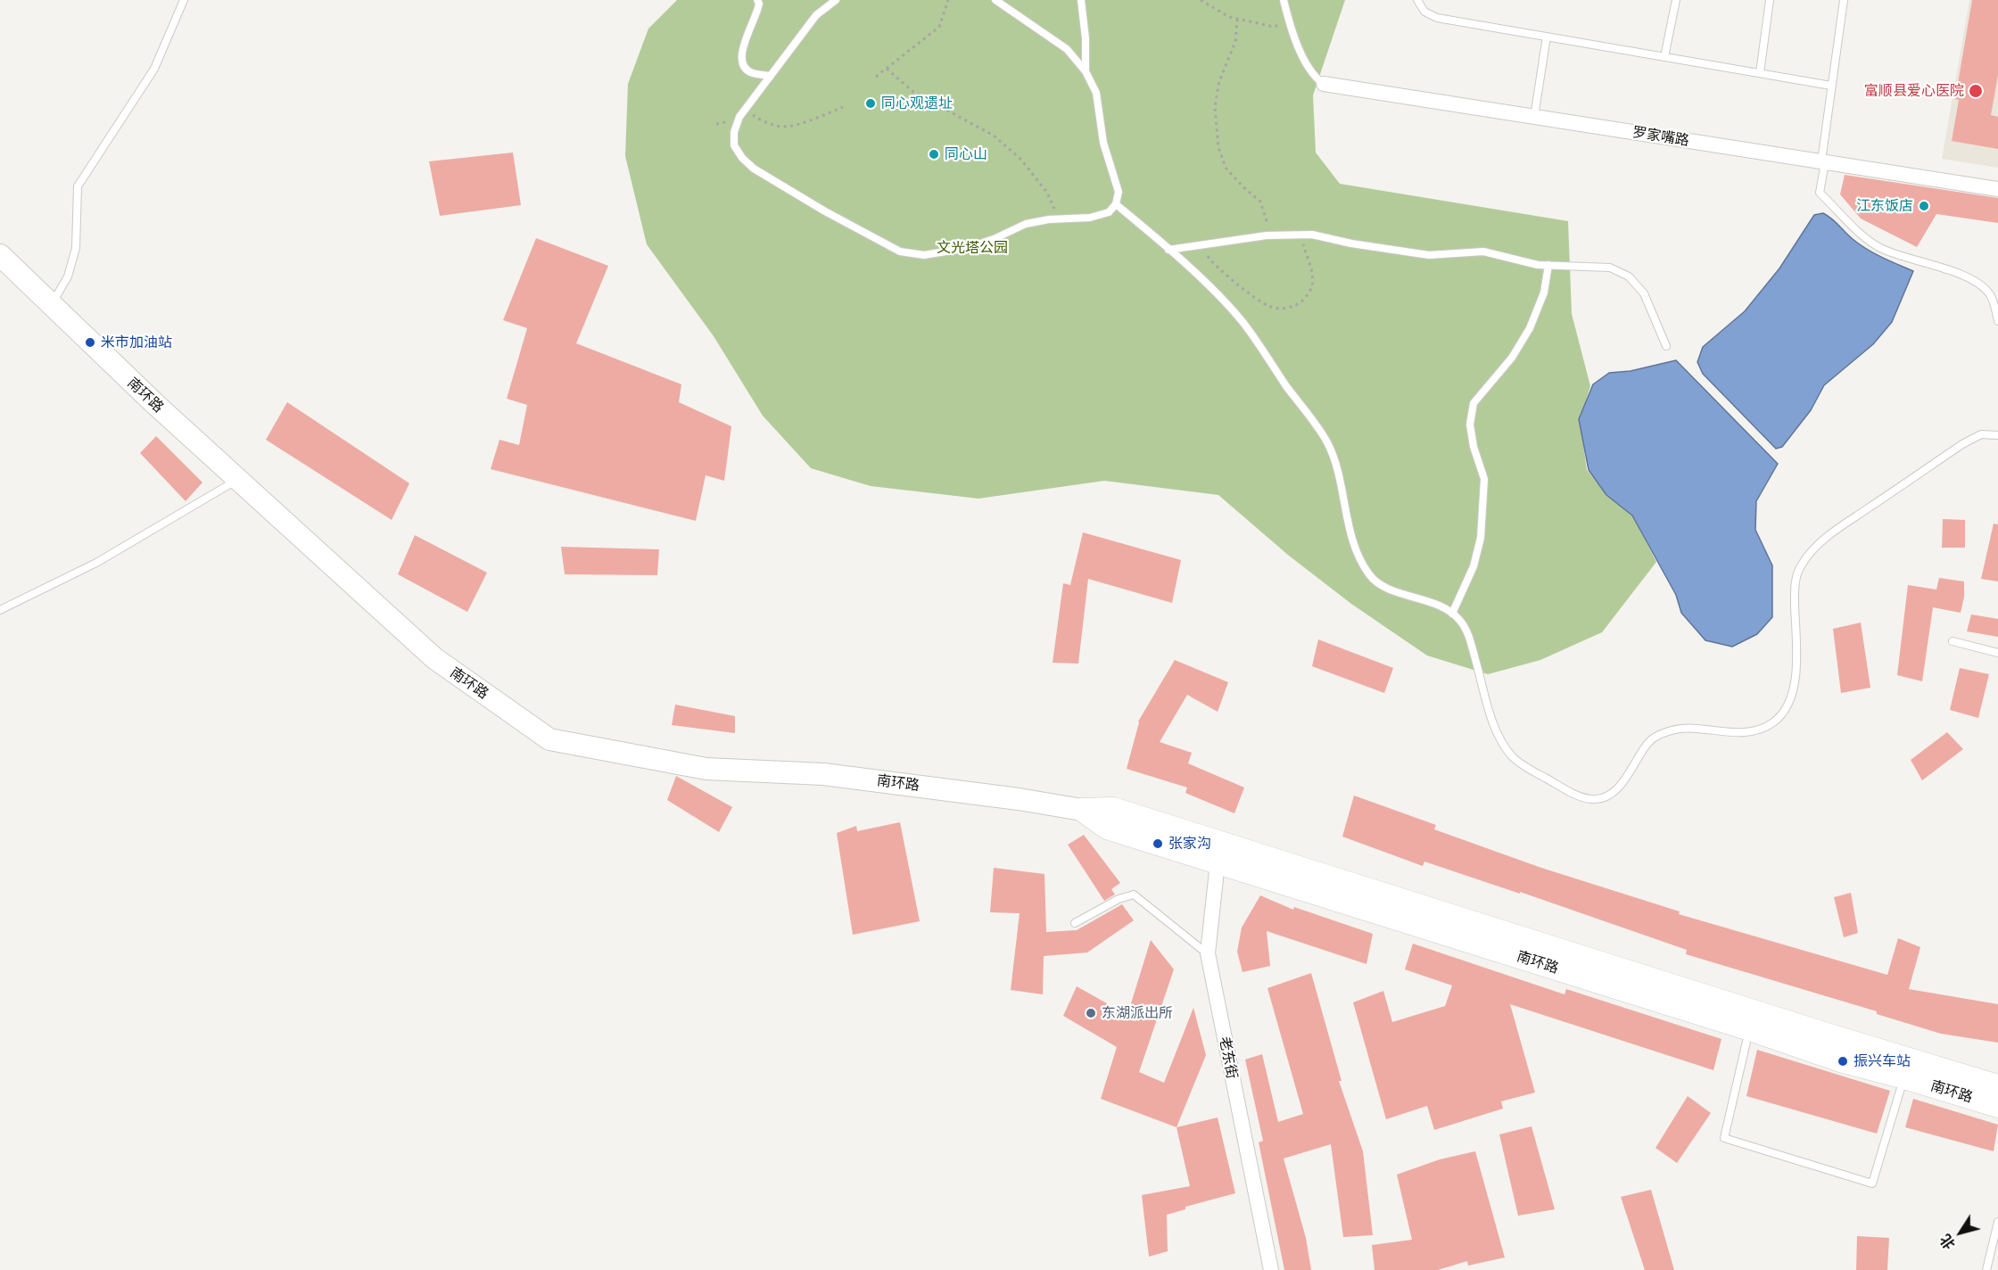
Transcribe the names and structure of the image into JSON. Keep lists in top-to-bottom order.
{
  "streets": {
    "main road": ["南环路"],
    "street": ["罗家嘴路", "老东街"]
  },
  "crossings": [
    ["南环路", "老东街"]
  ],
  "parks": ["文光塔公园"],
  "places": [
    "富顺县爱心医院",
    "同心观遗址",
    "同心山",
    "江东饭店",
    "米市加油站",
    "张家沟",
    "东湖派出所",
    "振兴车站"
  ],
  "north": "bottom left"
}
